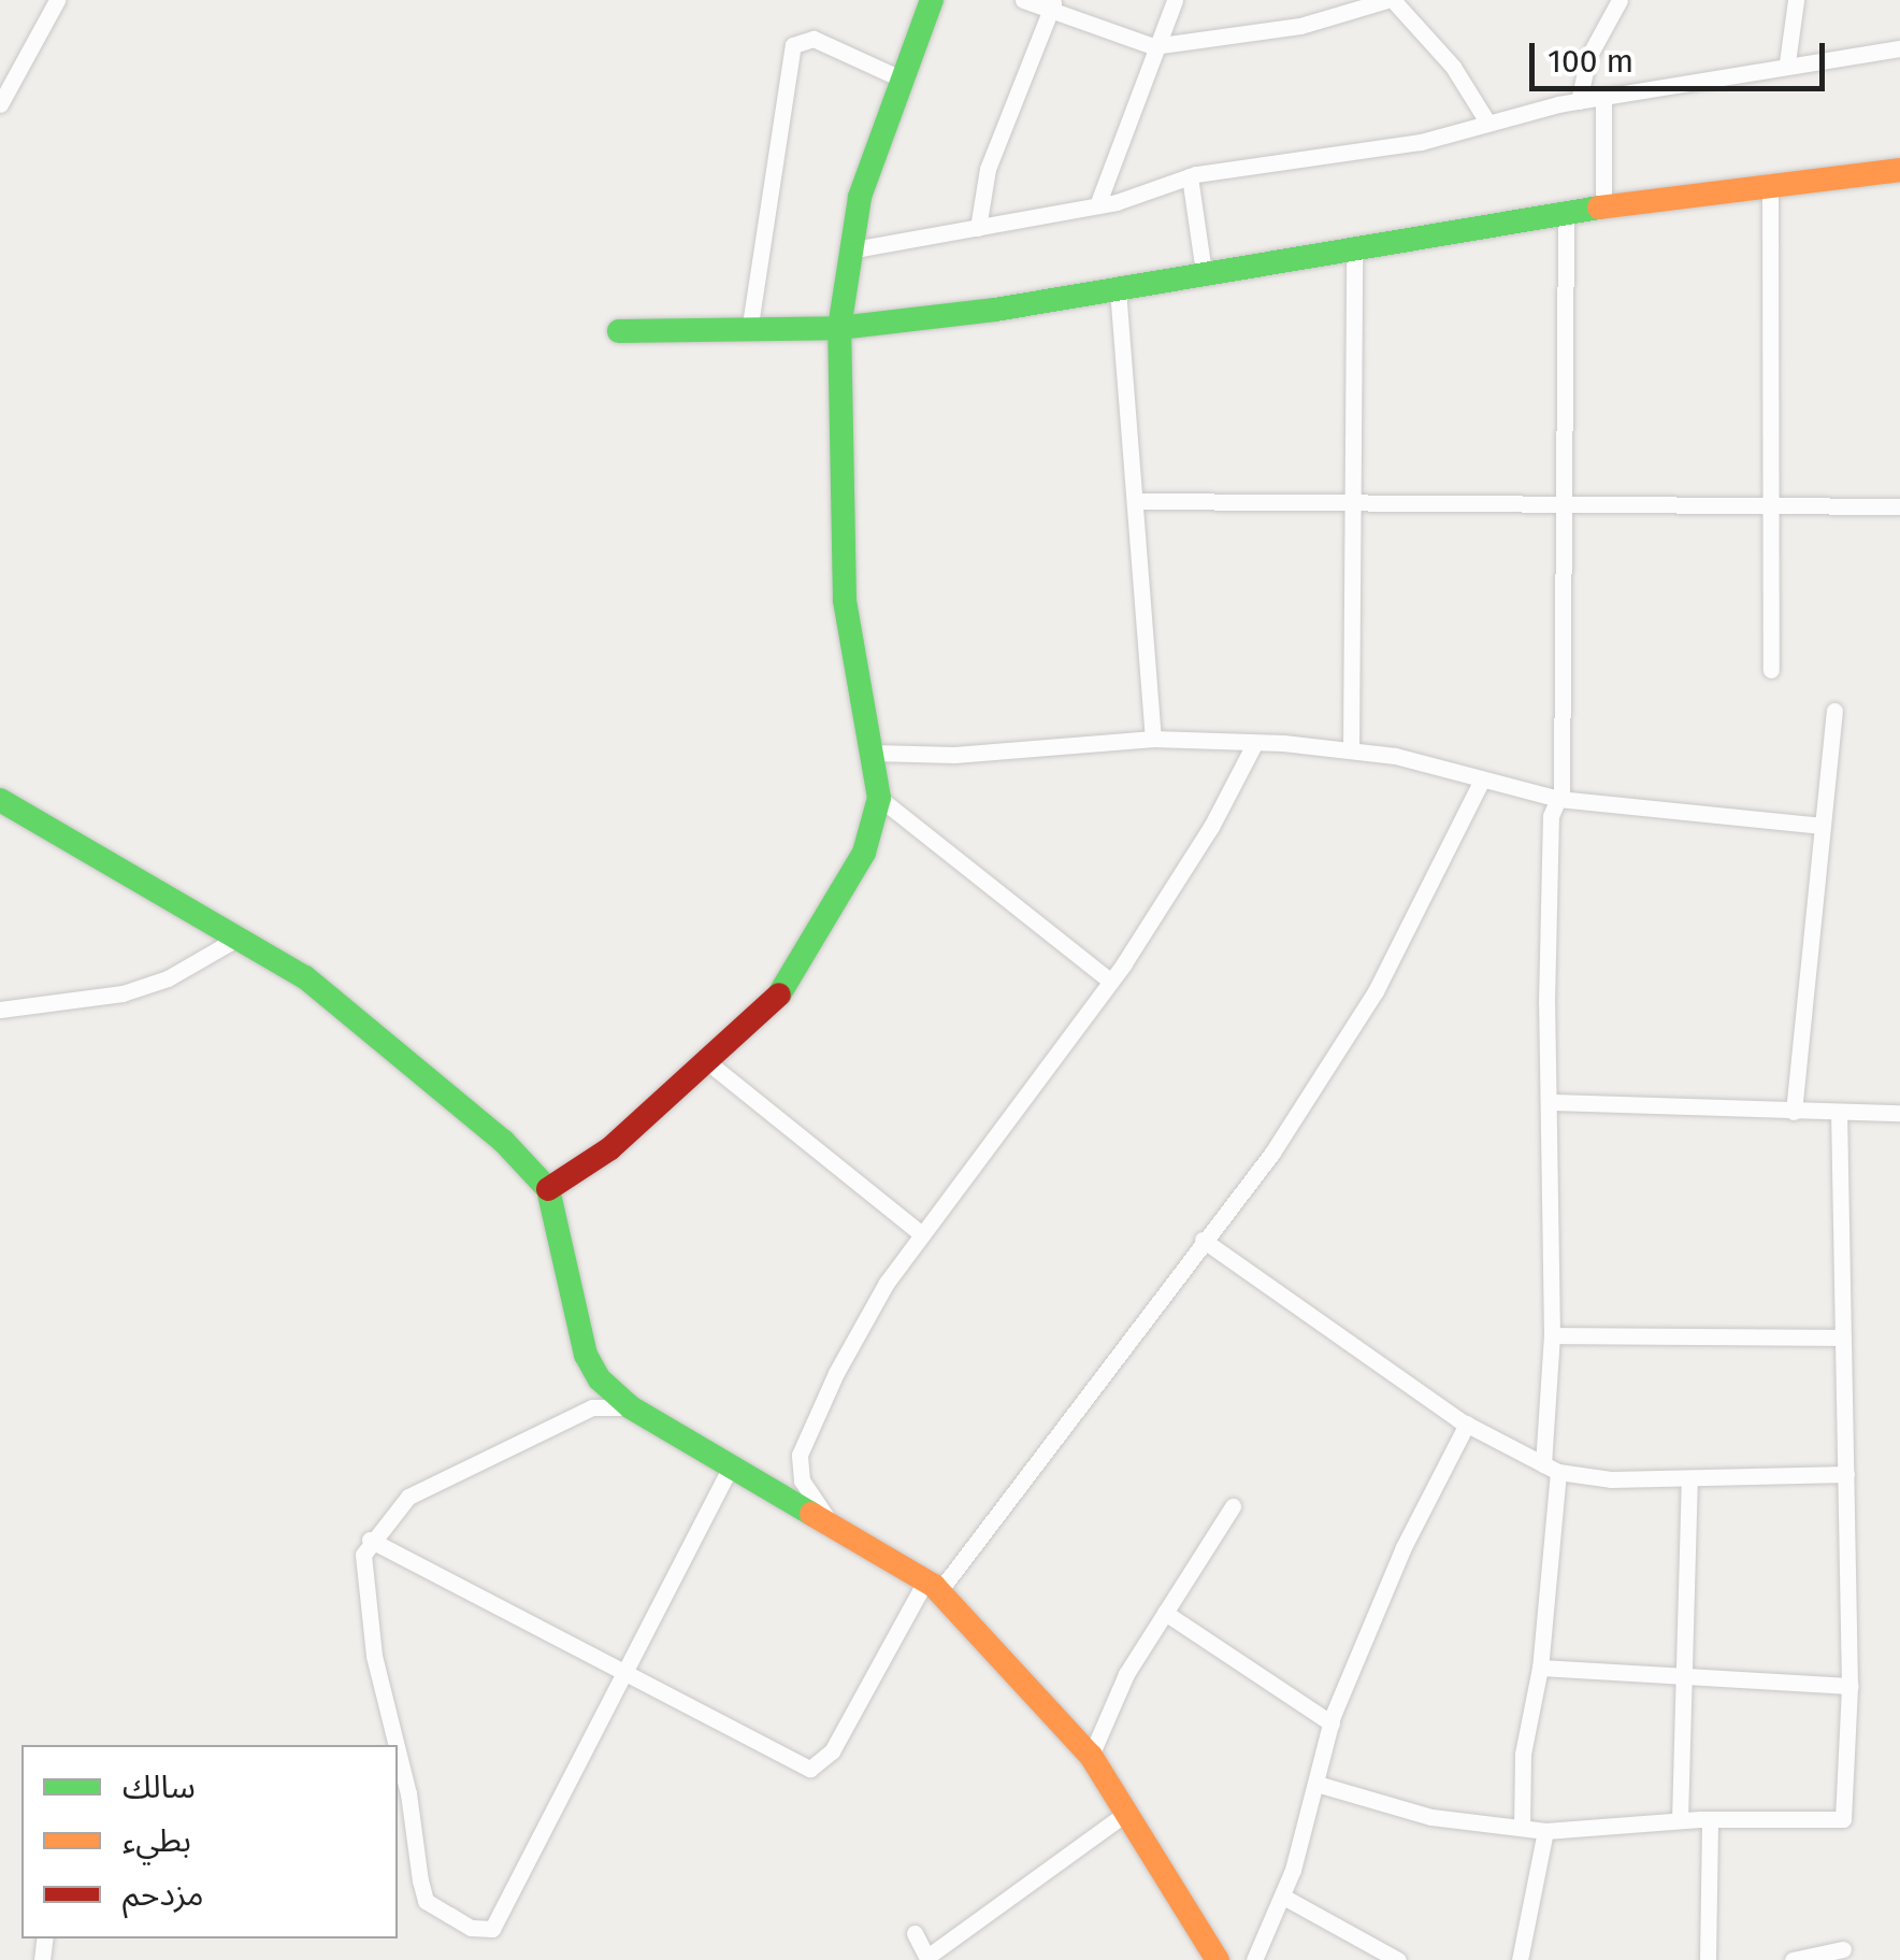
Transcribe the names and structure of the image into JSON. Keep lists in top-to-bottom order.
{
  "legend": ["سالك", "بطيء", "مزدحم"],
  "scale_bar": "100 m"
}
